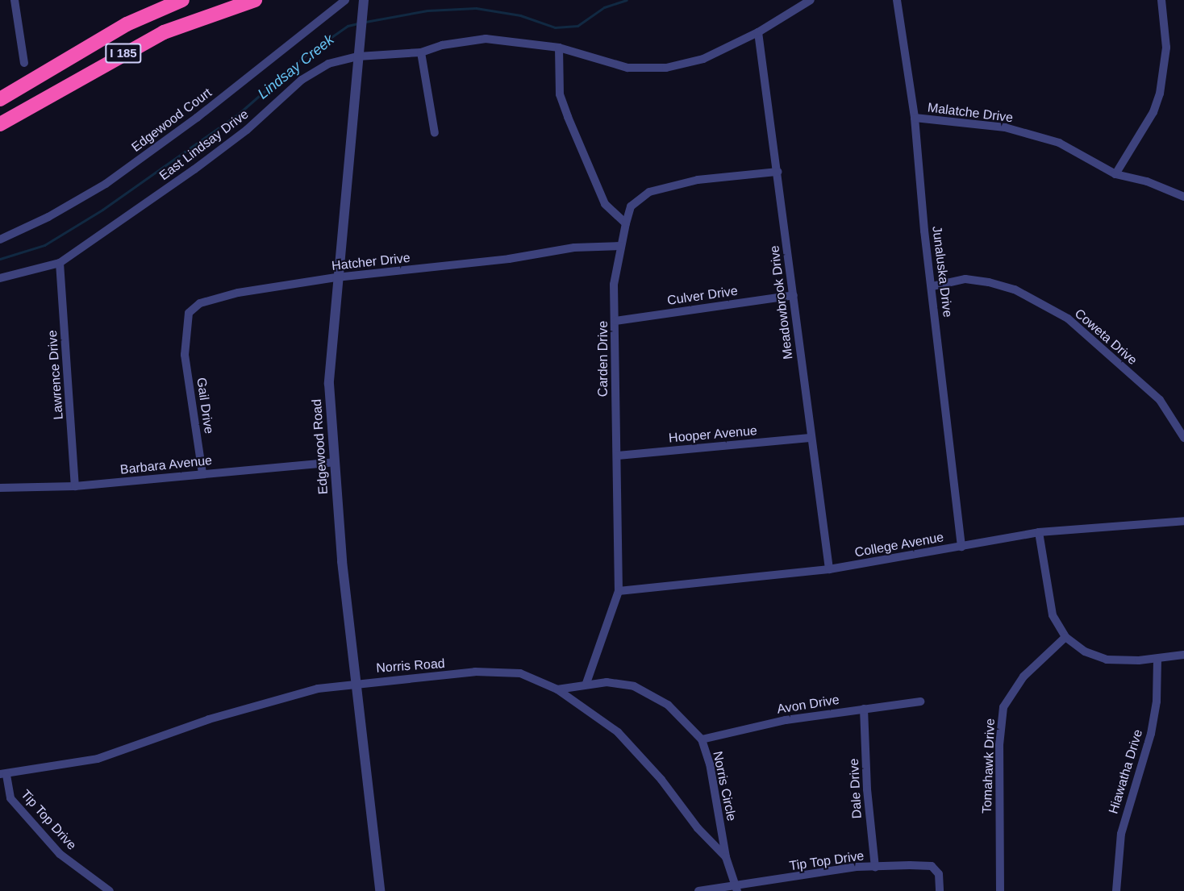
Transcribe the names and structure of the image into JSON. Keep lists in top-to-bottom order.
{
  "streets": {
    "highway": ["I 185"],
    "street": [
      "Malatche Drive",
      "Edgewood Court",
      "East Lindsay Drive",
      "Hatcher Drive",
      "Junaluska Drive",
      "Culver Drive",
      "Meadowbrook Drive",
      "Coweta Drive",
      "Carden Drive",
      "Lawrence Drive",
      "Gail Drive",
      "Hooper Avenue",
      "Edgewood Road",
      "Barbara Avenue",
      "College Avenue",
      "Norris Road",
      "Avon Drive",
      "Tomahawk Drive",
      "Hiawatha Drive",
      "Norris Circle",
      "Dale Drive",
      "Tip Top Drive"
    ]
  },
  "crossings": [
    ["Malatche Drive", "Junaluska Drive"],
    ["East Lindsay Drive", "Meadowbrook Drive"],
    ["East Lindsay Drive", "Lawrence Drive"],
    ["East Lindsay Drive", "Edgewood Road"],
    ["Hatcher Drive", "Carden Drive"],
    ["Hatcher Drive", "Gail Drive"],
    ["Hatcher Drive", "Edgewood Road"],
    ["Junaluska Drive", "Coweta Drive"],
    ["Junaluska Drive", "College Avenue"],
    ["Culver Drive", "Meadowbrook Drive"],
    ["Culver Drive", "Carden Drive"],
    ["Meadowbrook Drive", "Hooper Avenue"],
    ["Meadowbrook Drive", "College Avenue"],
    ["Carden Drive", "Hooper Avenue"],
    ["Carden Drive", "College Avenue"],
    ["Carden Drive", "Norris Circle"],
    ["Lawrence Drive", "Barbara Avenue"],
    ["Gail Drive", "Barbara Avenue"],
    ["Edgewood Road", "Barbara Avenue"],
    ["Edgewood Road", "Norris Road"],
    ["Norris Road", "Norris Circle"],
    ["Norris Road", "Tip Top Drive"],
    ["Avon Drive", "Norris Circle"],
    ["Avon Drive", "Dale Drive"],
    ["Dale Drive", "Tip Top Drive"]
  ],
  "water": ["Lindsay Creek"]
}
